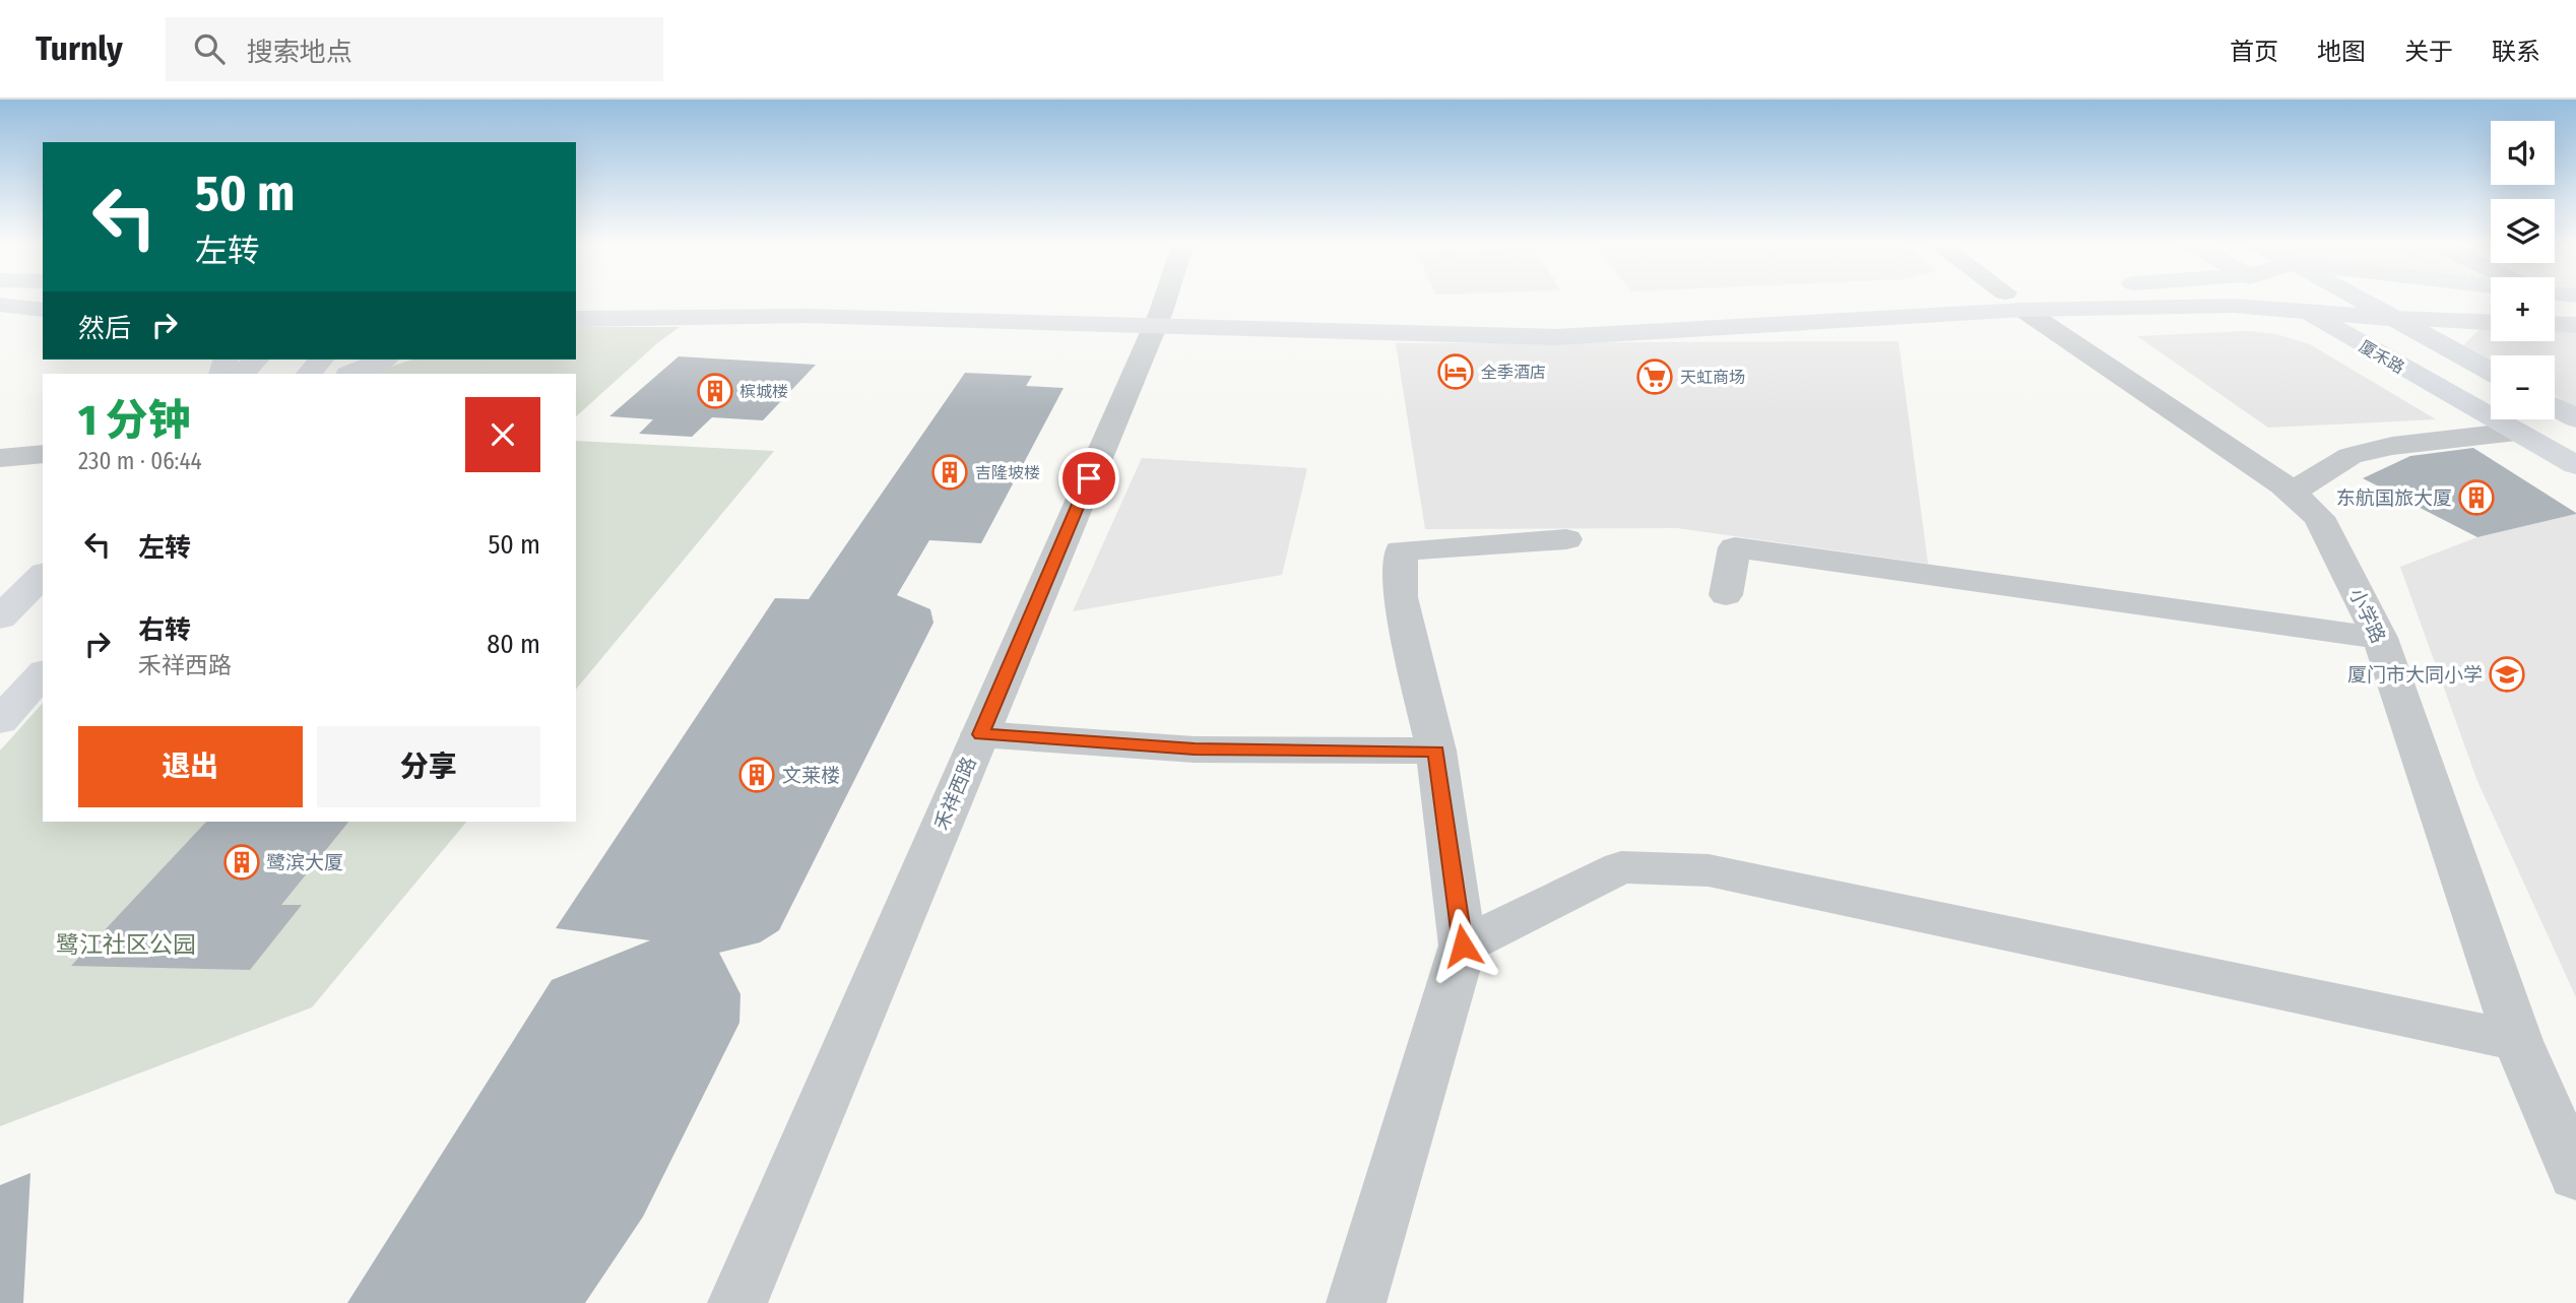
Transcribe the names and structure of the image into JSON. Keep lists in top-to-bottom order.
{
  "streets": {
    "main road": ["厦禾路"],
    "street": ["小学路", "禾祥西路"]
  },
  "parks": ["鹭江社区公园"],
  "places": {
    "hotel": ["全季酒店"],
    "supermarket": ["天虹商场"],
    "building": [
      "槟城楼",
      "吉隆坡楼",
      "东航国旅大厦",
      "文莱楼",
      "鹭滨大厦"
    ],
    "school or university": ["厦门市大同小学"]
  },
  "page": {
    "header": "Turnly",
    "search": "搜索地点",
    "nav": [
      "首页",
      "地图",
      "关于",
      "联系"
    ],
    "map_buttons": ["+", "−"],
    "turn": ["50 m", "左转"],
    "then": "然后",
    "heading": ["1 分钟", "230 m · 06:44"],
    "list": [
      {
        "name": "左转",
        "value": "50 m"
      },
      {
        "name": "右转",
        "note": "禾祥西路",
        "value": "80 m"
      }
    ],
    "buttons": ["退出", "分享"]
  }
}
